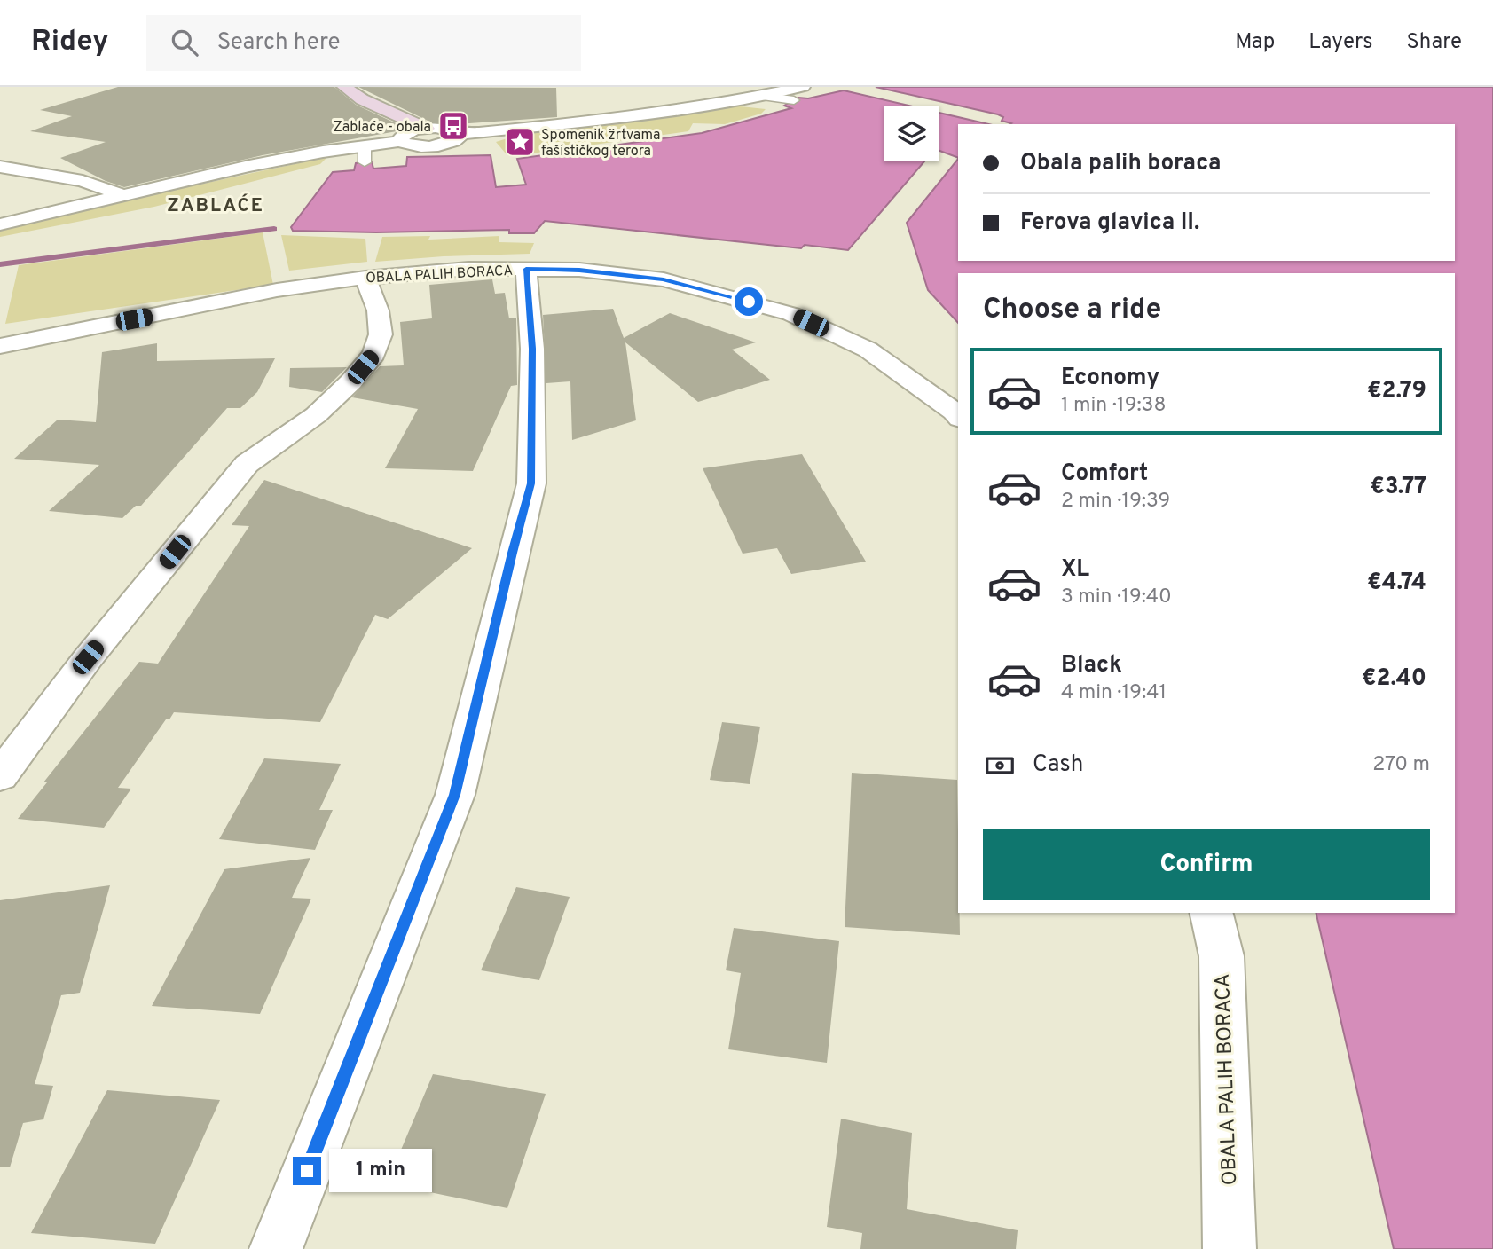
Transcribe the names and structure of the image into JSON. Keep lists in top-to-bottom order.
{
  "streets": {
    "street": ["OBALA PALIH BORACA"]
  },
  "districts": ["ZABLAĆE"],
  "places": {
    "bus stop": ["Zablaće - obala"],
    "place": ["Spomenik žrtvama fašističkog terora"]
  },
  "page": {
    "header": "Ridey",
    "search": "Search here",
    "nav": ["Map", "Layers", "Share"],
    "banner": ["Obala palih boraca", "Ferova glavica II."],
    "heading": "Choose a ride",
    "list": [
      {
        "name": "Economy",
        "note": "1 min · 19:38",
        "value": "€2.79"
      },
      {
        "name": "Comfort",
        "note": "2 min · 19:39",
        "value": "€3.77"
      },
      {
        "name": "XL",
        "note": "3 min · 19:40",
        "value": "€4.74"
      },
      {
        "name": "Black",
        "note": "4 min · 19:41",
        "value": "€2.40"
      }
    ],
    "pay": ["Cash", "270 m"],
    "buttons": "Confirm",
    "bubble": "1 min"
  }
}
